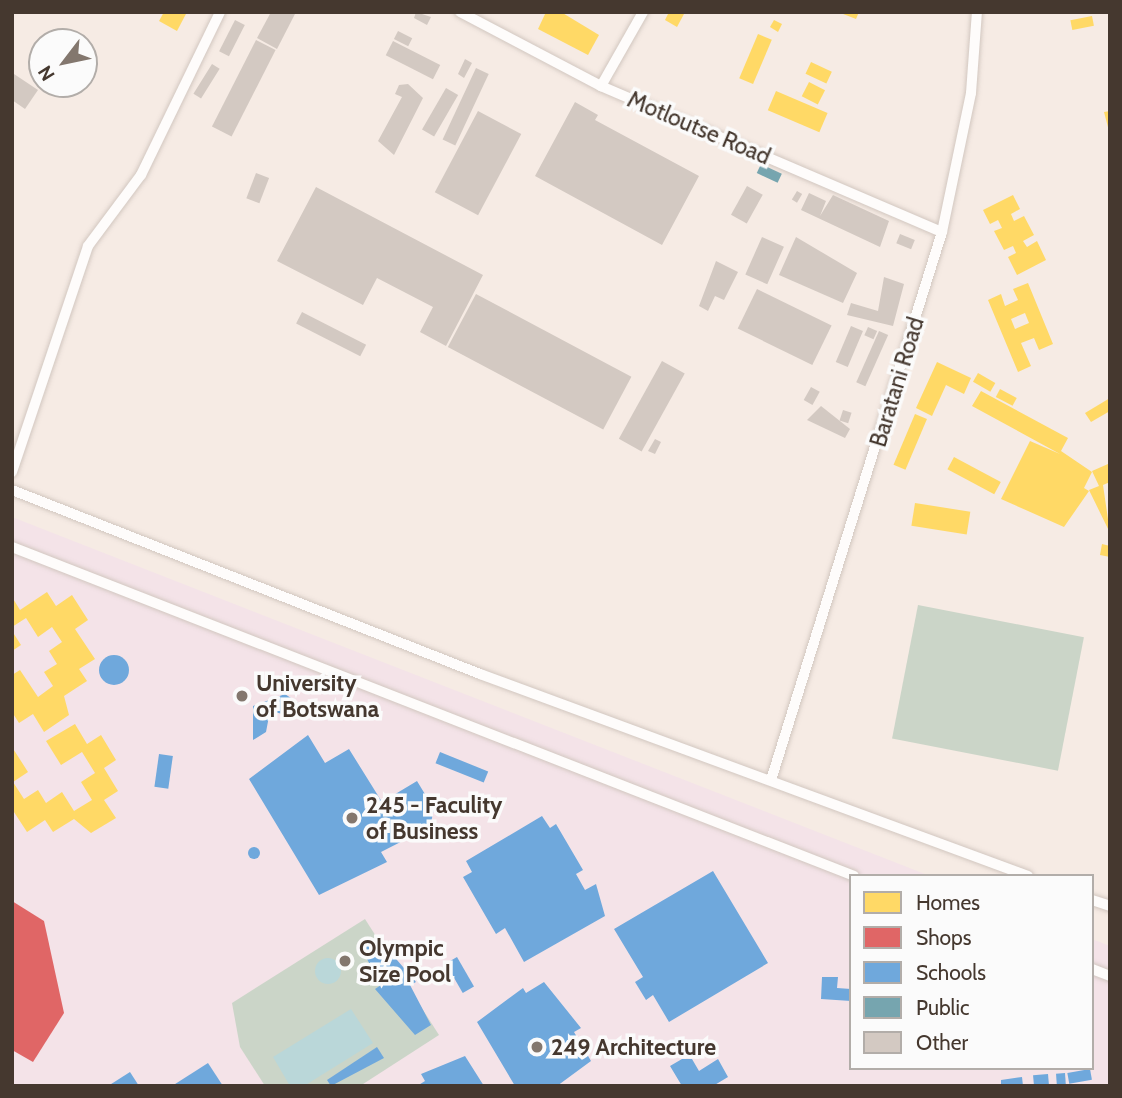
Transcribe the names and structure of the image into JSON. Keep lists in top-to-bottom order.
{
  "streets": {
    "street": ["Motloutse Road", "Baratani Road"]
  },
  "crossings": [
    ["Motloutse Road", "Baratani Road"]
  ],
  "places": [
    "University of Botswana",
    "245 - Faculity of Business",
    "Olympic Size Pool",
    "249 Architecture"
  ],
  "legend": [
    "Homes",
    "Shops",
    "Schools",
    "Public",
    "Other"
  ],
  "north": "bottom left"
}
